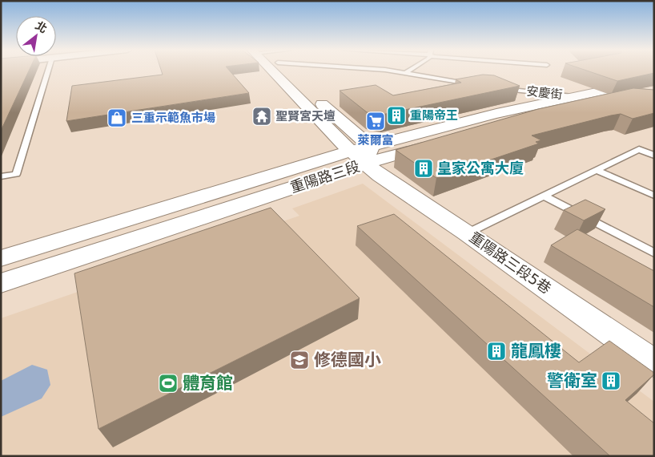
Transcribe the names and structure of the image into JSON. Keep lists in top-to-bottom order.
{
  "streets": {
    "main road": ["重陽路三段", "重陽路三段5巷"],
    "lane": ["安慶街"]
  },
  "crossings": [
    ["安慶街", "重陽路三段"],
    ["重陽路三段", "重陽路三段5巷"]
  ],
  "places": {
    "building": [
      "重陽帝王",
      "皇家公寓大廈",
      "龍鳳樓",
      "警衛室"
    ],
    "temple": ["聖賢宮天壇"],
    "shop": ["三重示範魚市場"],
    "supermarket": ["萊爾富"],
    "school or university": ["修德國小"],
    "sports": ["體育館"]
  },
  "north": "top right"
}
